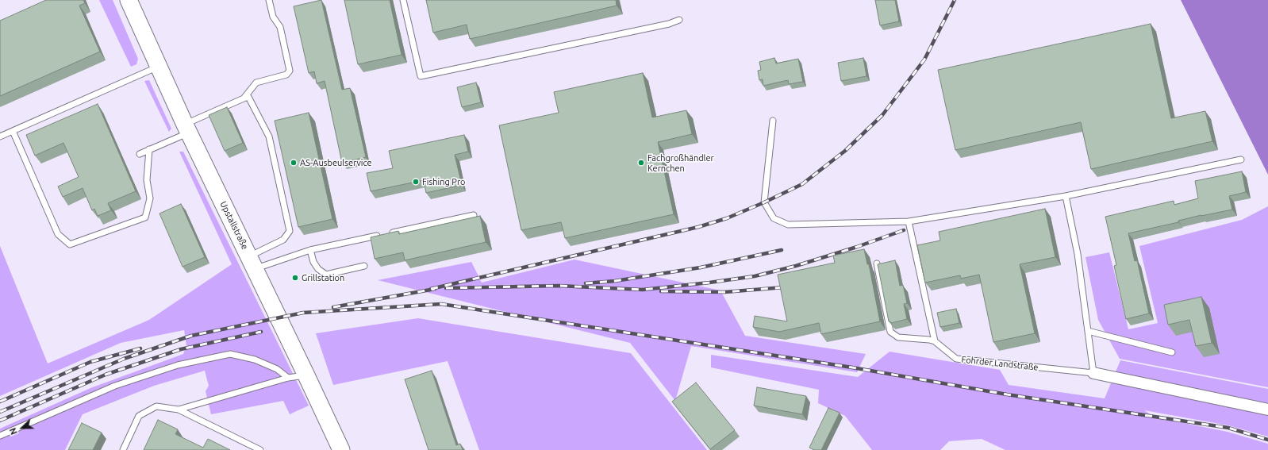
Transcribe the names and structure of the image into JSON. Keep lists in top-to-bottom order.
{
  "streets": {
    "street": ["Upstallstraße", "Fohrder Landstraße"]
  },
  "places": [
    "AS-Ausbeulservice",
    "Fachgroßhändler Kernchen",
    "Fishing Pro",
    "Grillstation"
  ],
  "north": "left"
}
